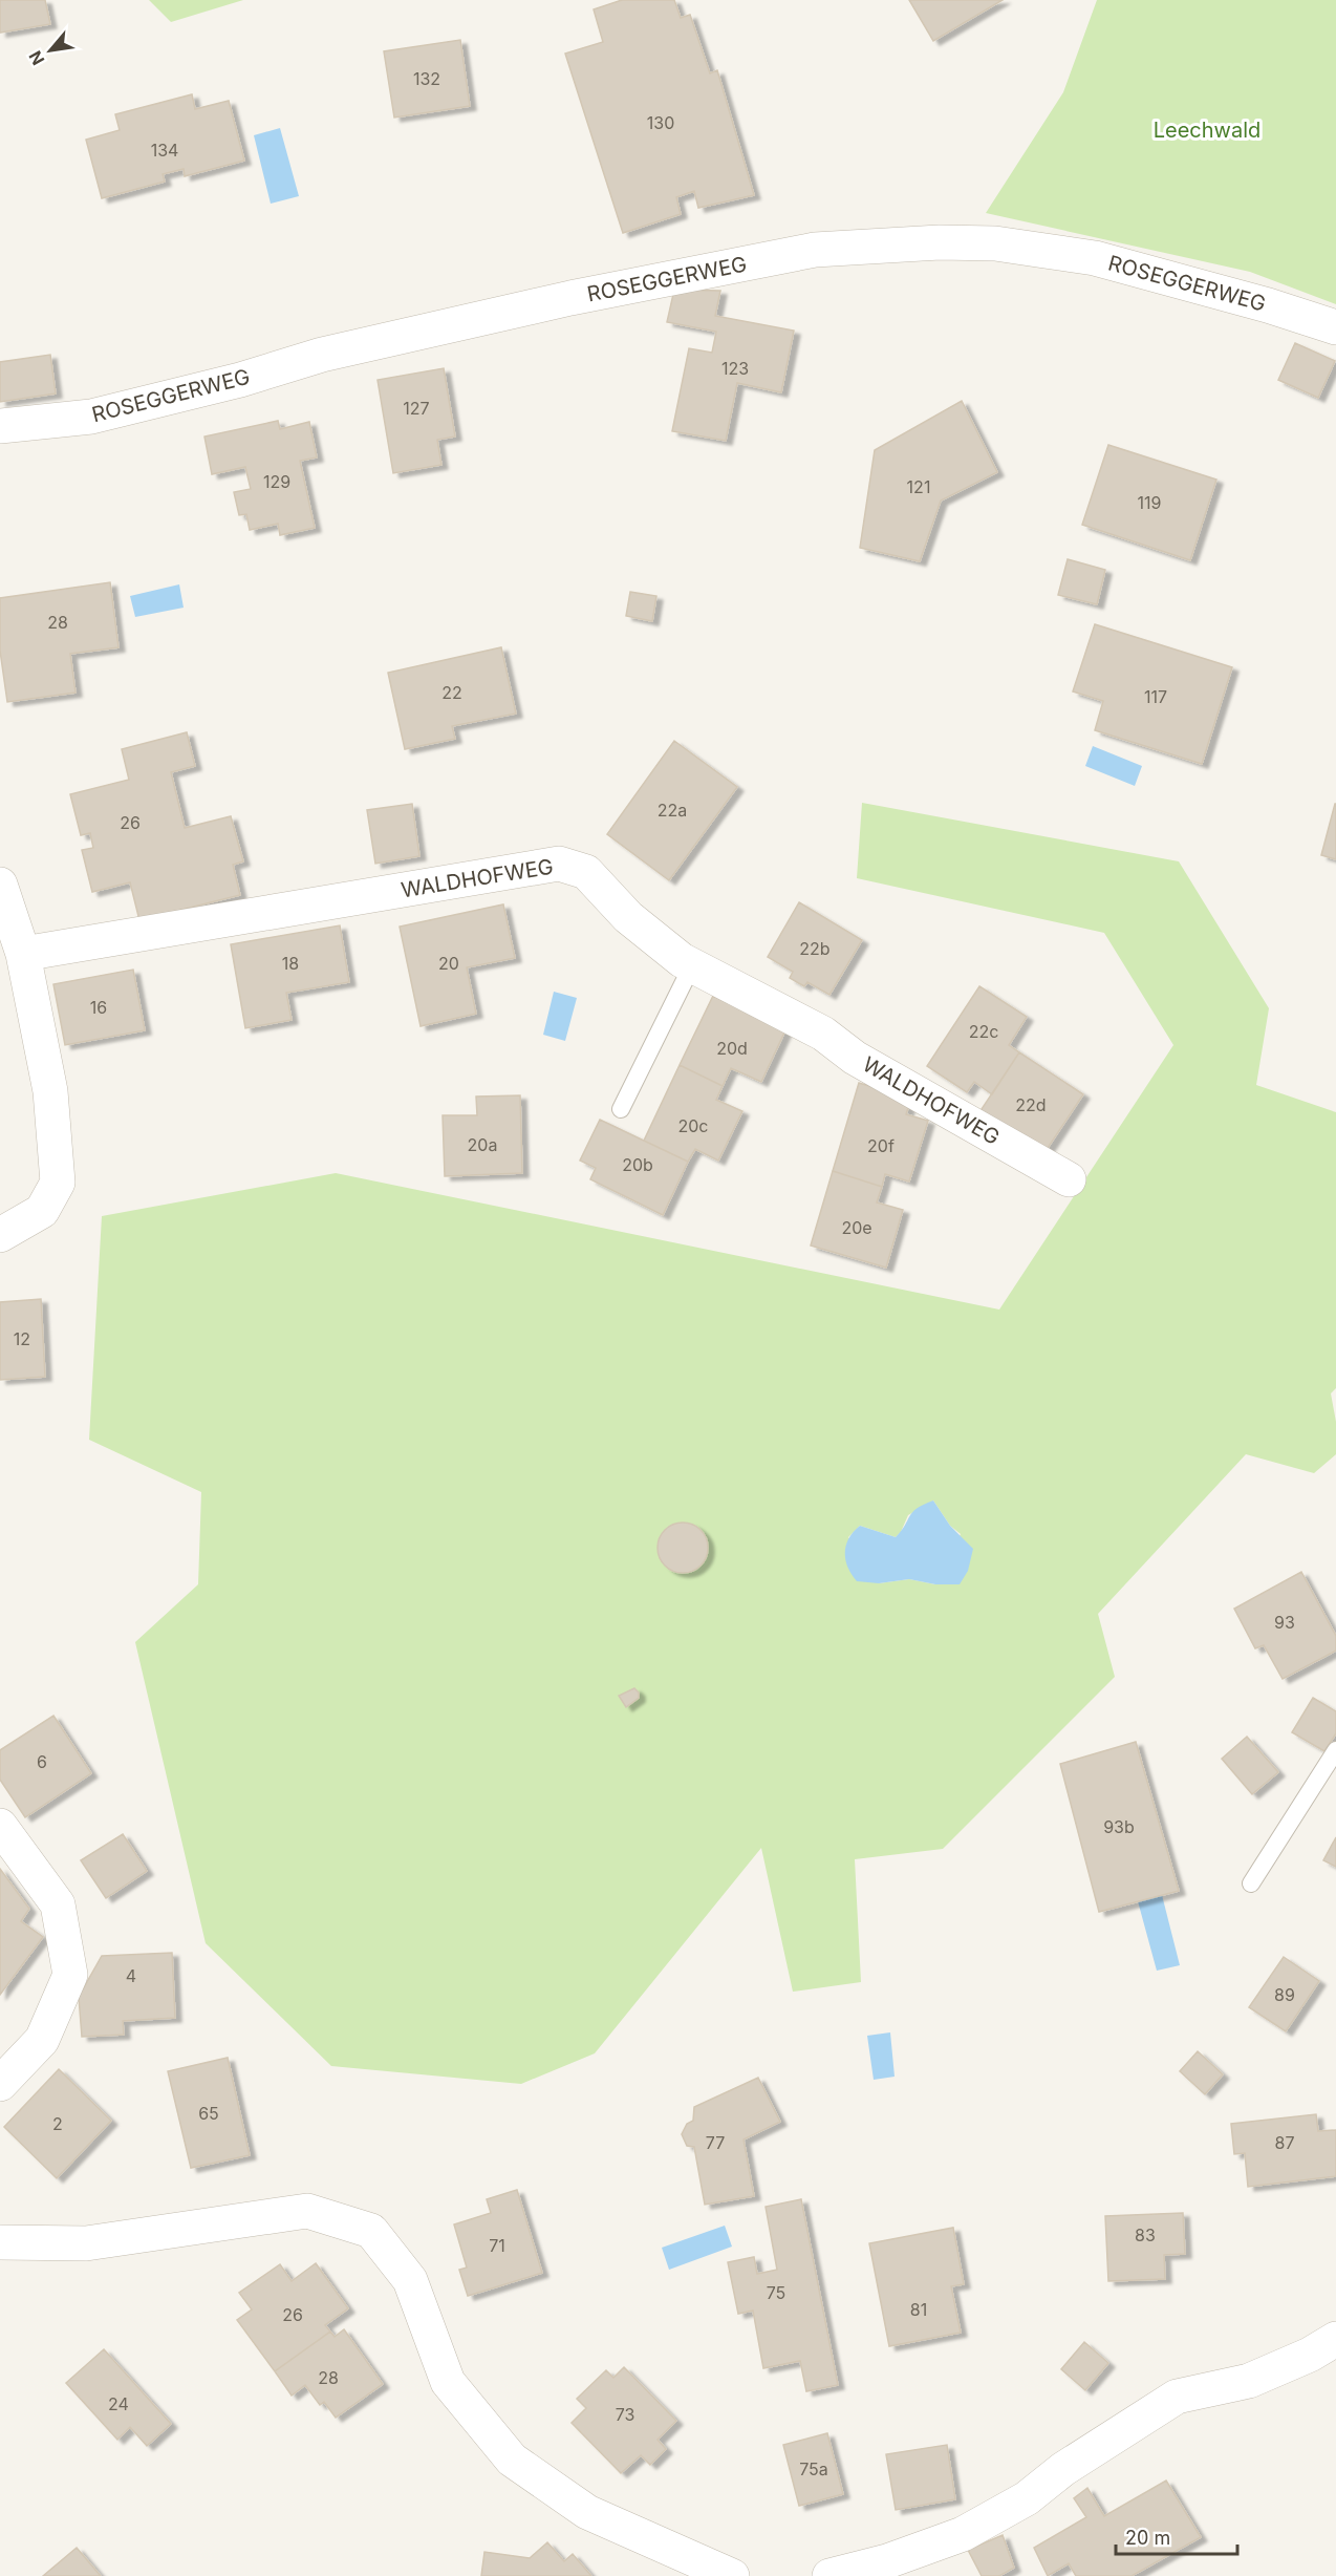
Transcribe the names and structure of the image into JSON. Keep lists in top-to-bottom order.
{
  "streets": {
    "street": ["ROSEGGERWEG", "WALDHOFWEG"]
  },
  "parks": ["Leechwald"],
  "house_numbers": [
    "132",
    "130",
    "134",
    "123",
    "127",
    "129",
    "121",
    "119",
    "28",
    "22",
    "117",
    "22a",
    "26",
    "22b",
    "18",
    "20",
    "16",
    "22c",
    "20d",
    "22d",
    "20c",
    "20a",
    "20f",
    "20b",
    "20e",
    "12",
    "93",
    "6",
    "93b",
    "4",
    "89",
    "65",
    "2",
    "77",
    "87",
    "83",
    "71",
    "75",
    "81",
    "26",
    "28",
    "24",
    "73",
    "75a"
  ],
  "scale_bar": "20 m",
  "north": "bottom left"
}
